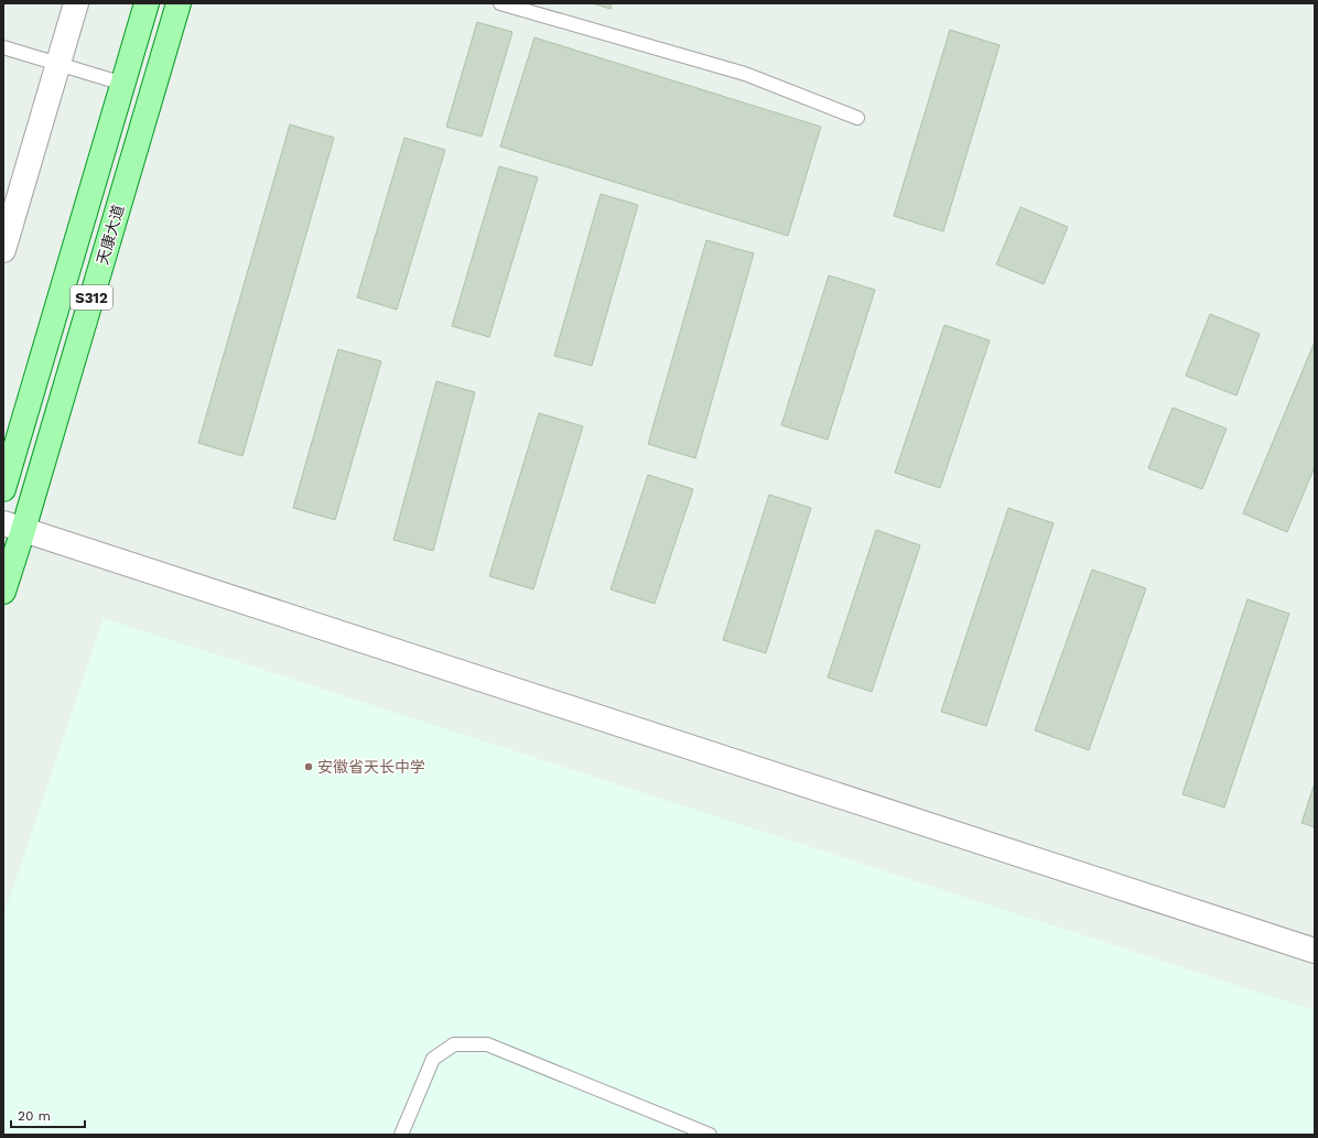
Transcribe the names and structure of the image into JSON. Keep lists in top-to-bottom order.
{
  "streets": {
    "main road": ["天康大道", "S312"]
  },
  "places": ["安徽省天长中学"],
  "scale_bar": "20 m"
}
